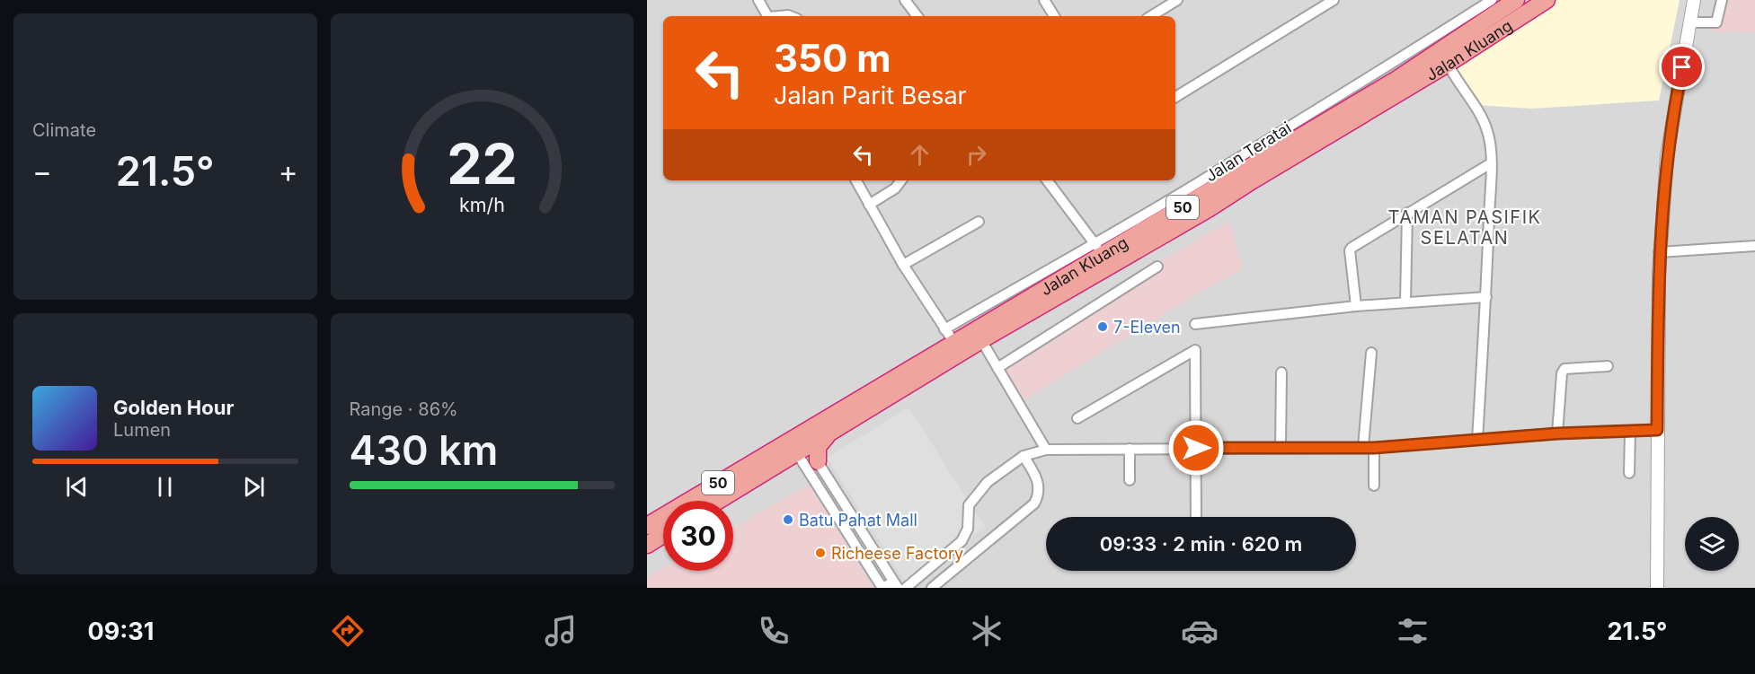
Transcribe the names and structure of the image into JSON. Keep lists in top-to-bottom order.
{
  "streets": {
    "highway": ["Jalan Kluang", "50"],
    "street": ["Jalan Teratai"]
  },
  "crossings": [
    ["Jalan Kluang", "Jalan Teratai"]
  ],
  "districts": ["TAMAN PASIFIK SELATAN"],
  "places": ["7-Eleven", "Batu Pahat Mall", "Richeese Factory"],
  "page": {
    "tile": [
      "Climate",
      ["Range · 86%", "430 km"]
    ],
    "turn": ["350 m", "Jalan Parit Besar"],
    "heat": ["−", "21.5°", "+"],
    "song": ["Golden Hour", "Lumen"],
    "limit": "30",
    "trip": "09:33 · 2 min · 620 m",
    "tabs": ["09:31", "21.5°"],
    "gauge": ["22", "km/h"]
  }
}
